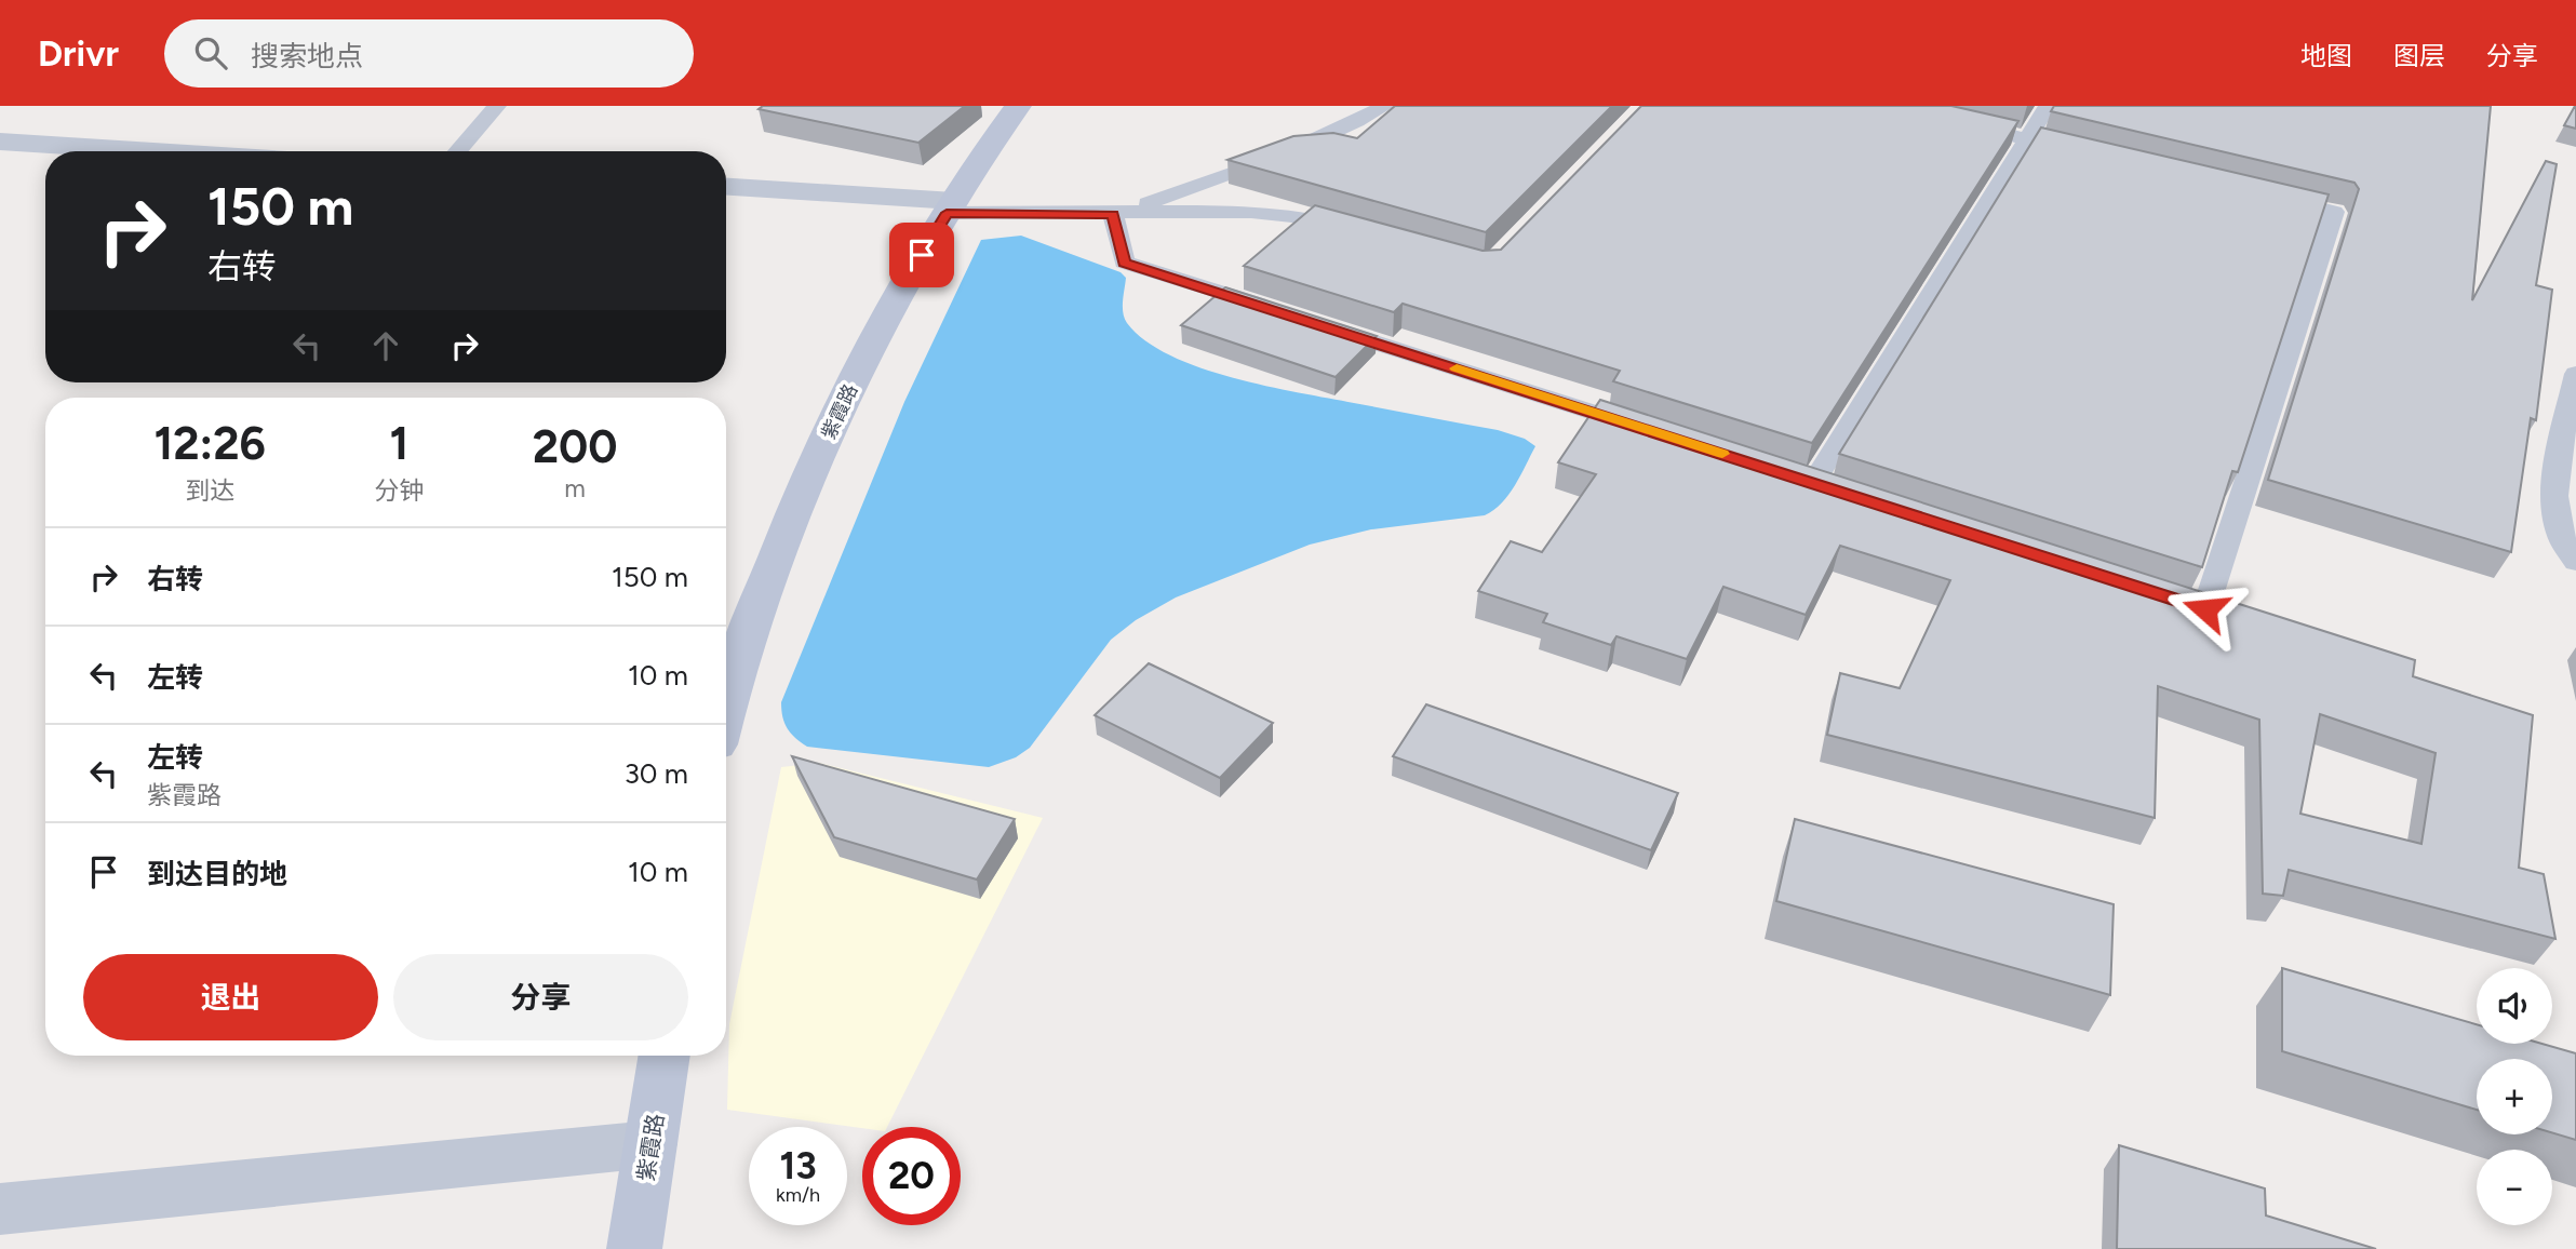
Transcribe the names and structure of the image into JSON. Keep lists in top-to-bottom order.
{
  "streets": {
    "street": ["紫霞路"]
  },
  "page": {
    "header": "Drivr",
    "search": "搜索地点",
    "nav": ["地图", "图层", "分享"],
    "turn": ["150 m", "右转"],
    "eta": [
      "12:26",
      "到达",
      "1",
      "分钟",
      "200",
      "m"
    ],
    "list": [
      {
        "name": "右转",
        "value": "150 m"
      },
      {
        "name": "左转",
        "value": "10 m"
      },
      {
        "name": "左转",
        "note": "紫霞路",
        "value": "30 m"
      },
      {
        "name": "到达目的地",
        "value": "10 m"
      }
    ],
    "buttons": ["退出", "分享"],
    "map_buttons": ["+", "−"],
    "speed": "13 km/h",
    "limit": "20"
  }
}
